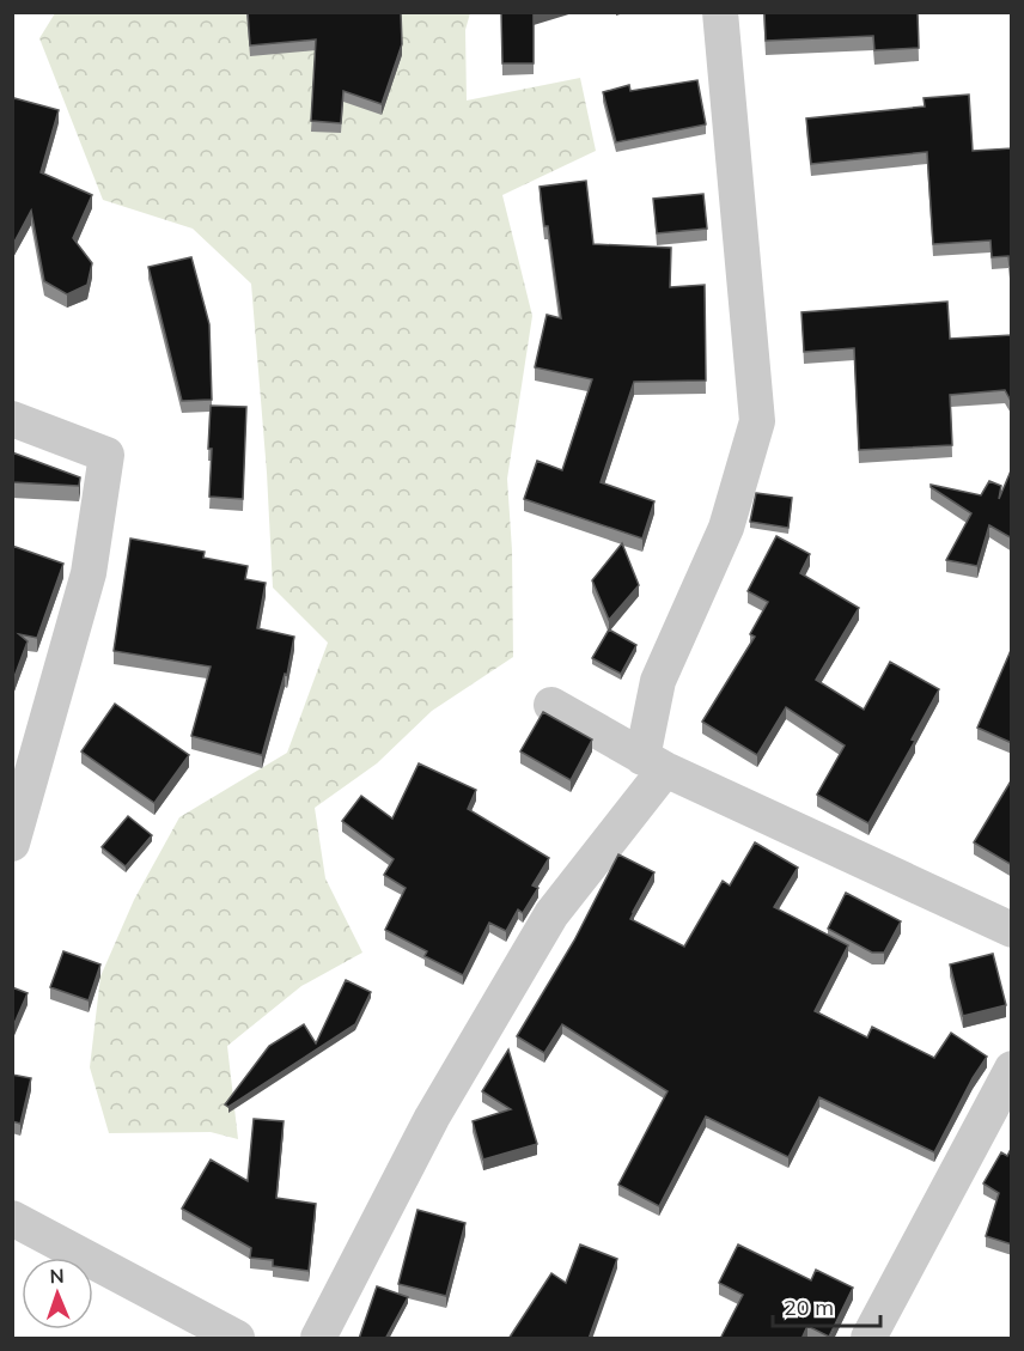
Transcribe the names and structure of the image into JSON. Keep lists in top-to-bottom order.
{
  "scale_bar": "20 m",
  "north": "top"
}
